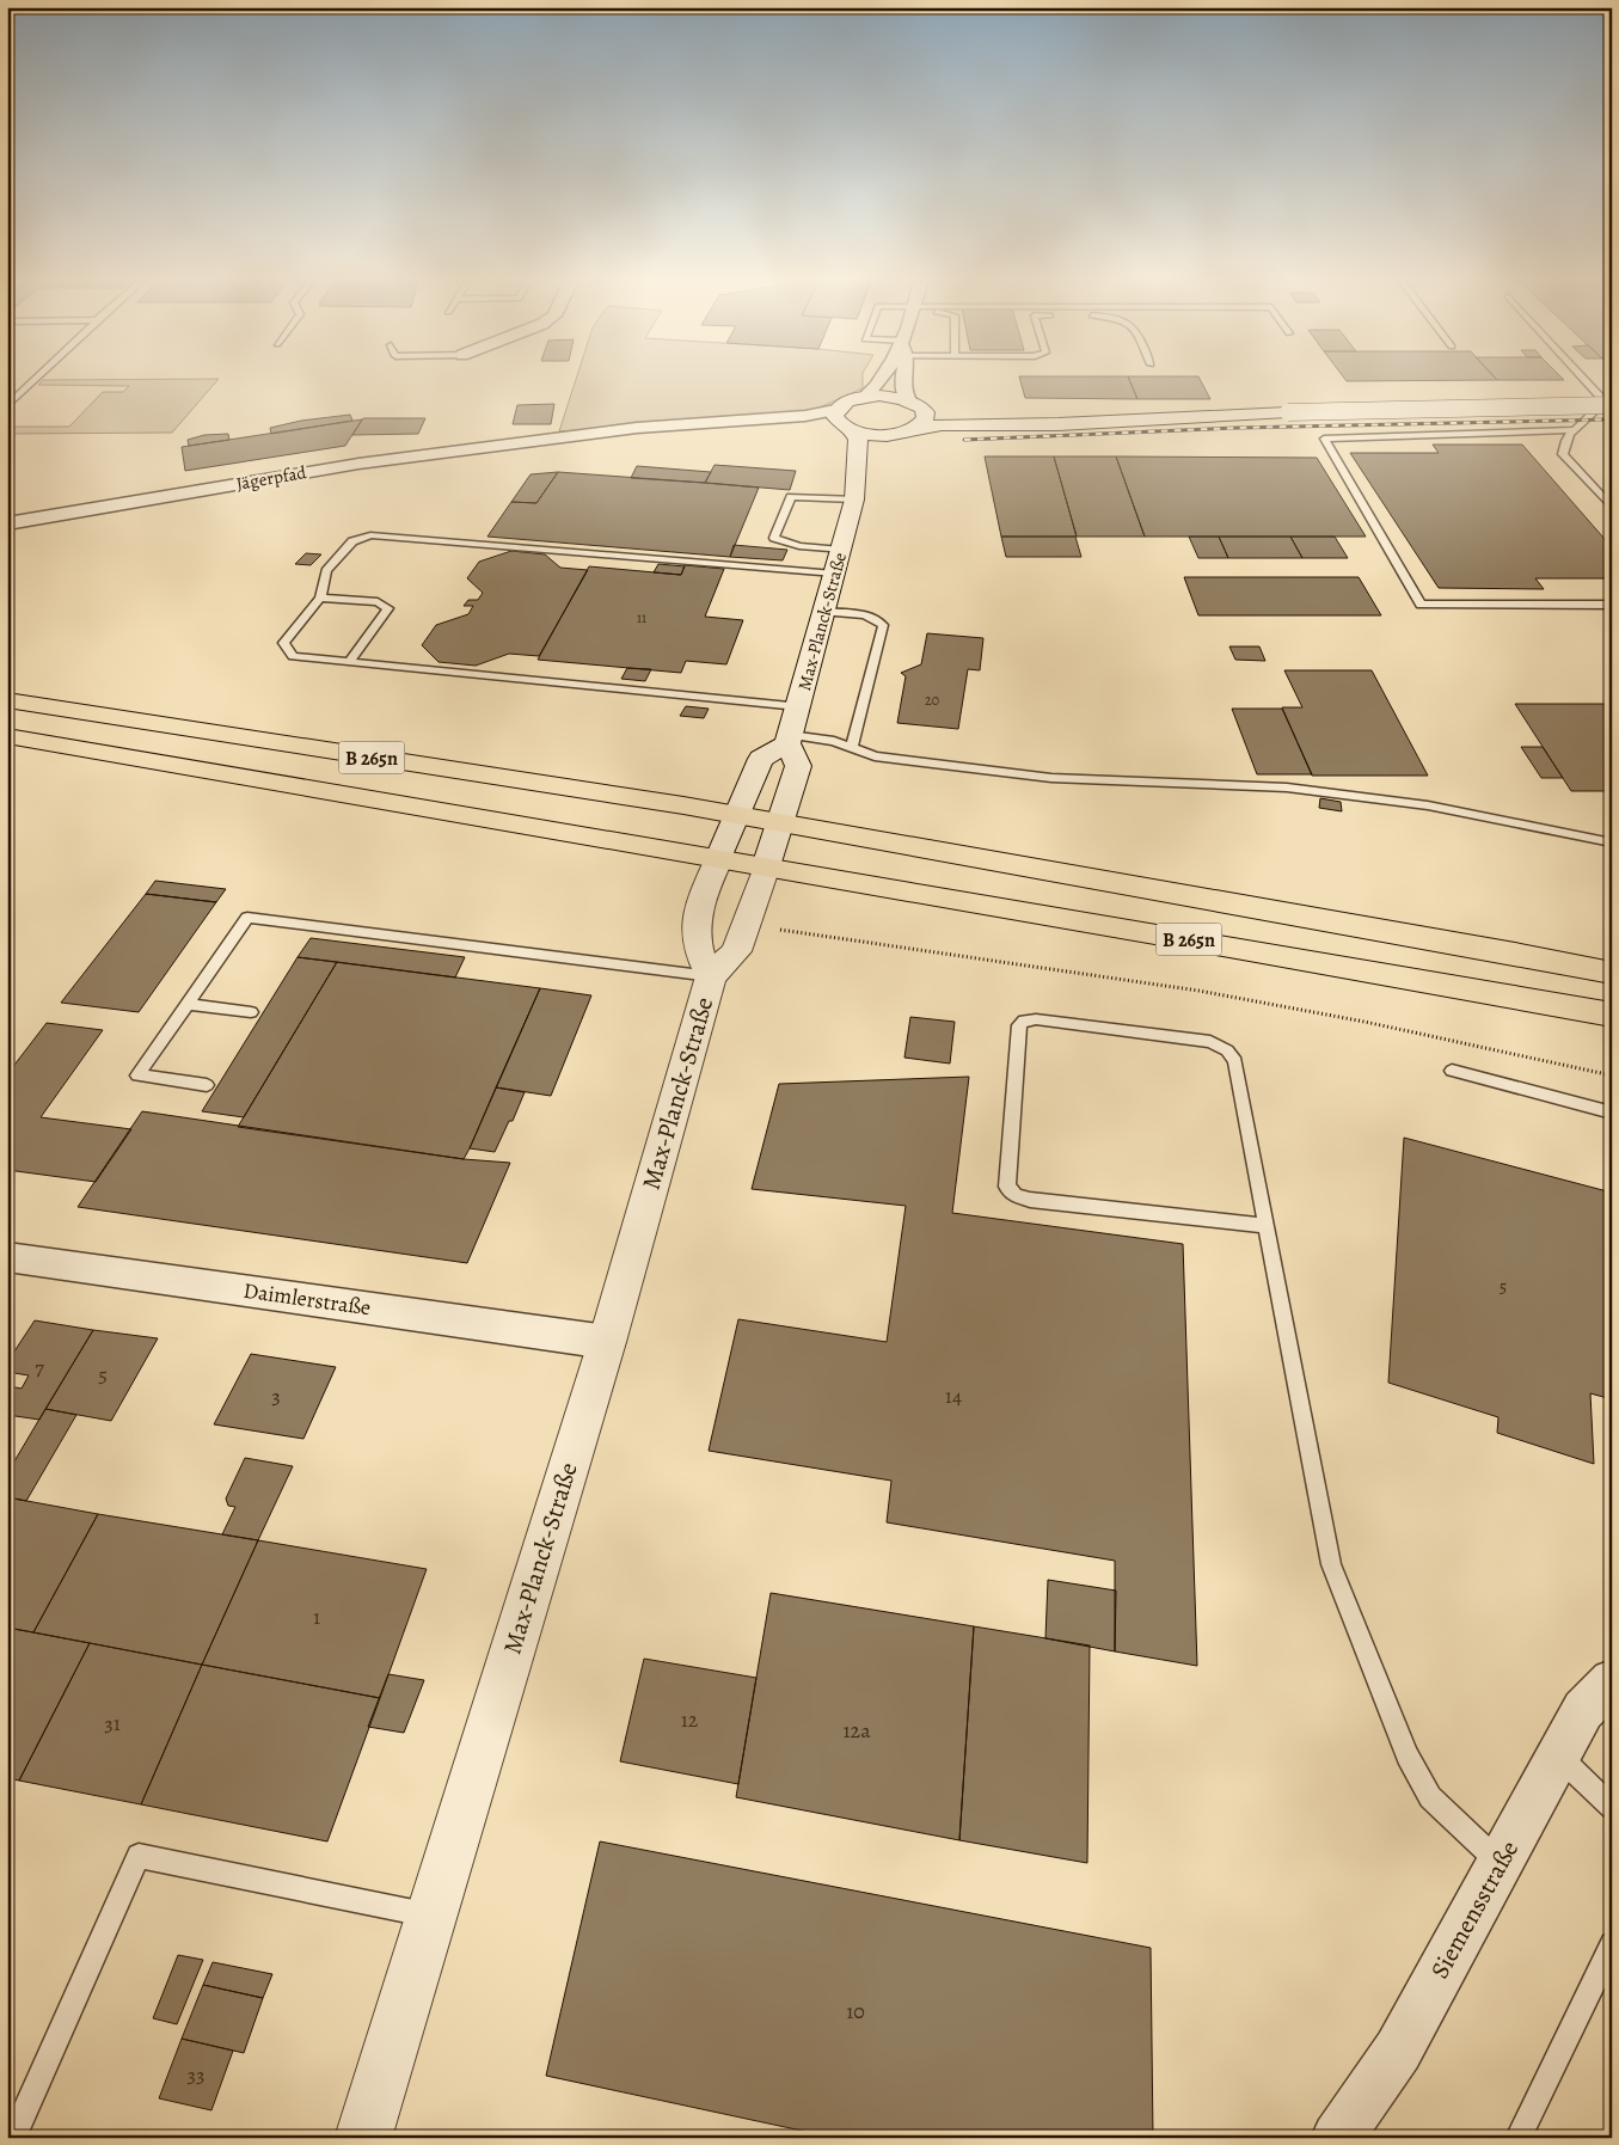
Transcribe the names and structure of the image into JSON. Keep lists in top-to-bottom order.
{
  "streets": {
    "main road": ["Max-Planck-Straße", "B 265n"],
    "street": ["Jägerpfad", "Daimlerstraße", "Siemensstraße"]
  },
  "crossings": [
    ["Max-Planck-Straße", "B 265n"],
    ["Max-Planck-Straße", "Daimlerstraße"]
  ],
  "house_numbers": [
    "11",
    "20",
    "5",
    "7",
    "5",
    "3",
    "14",
    "1",
    "12",
    "31",
    "12a",
    "10",
    "33"
  ]
}
